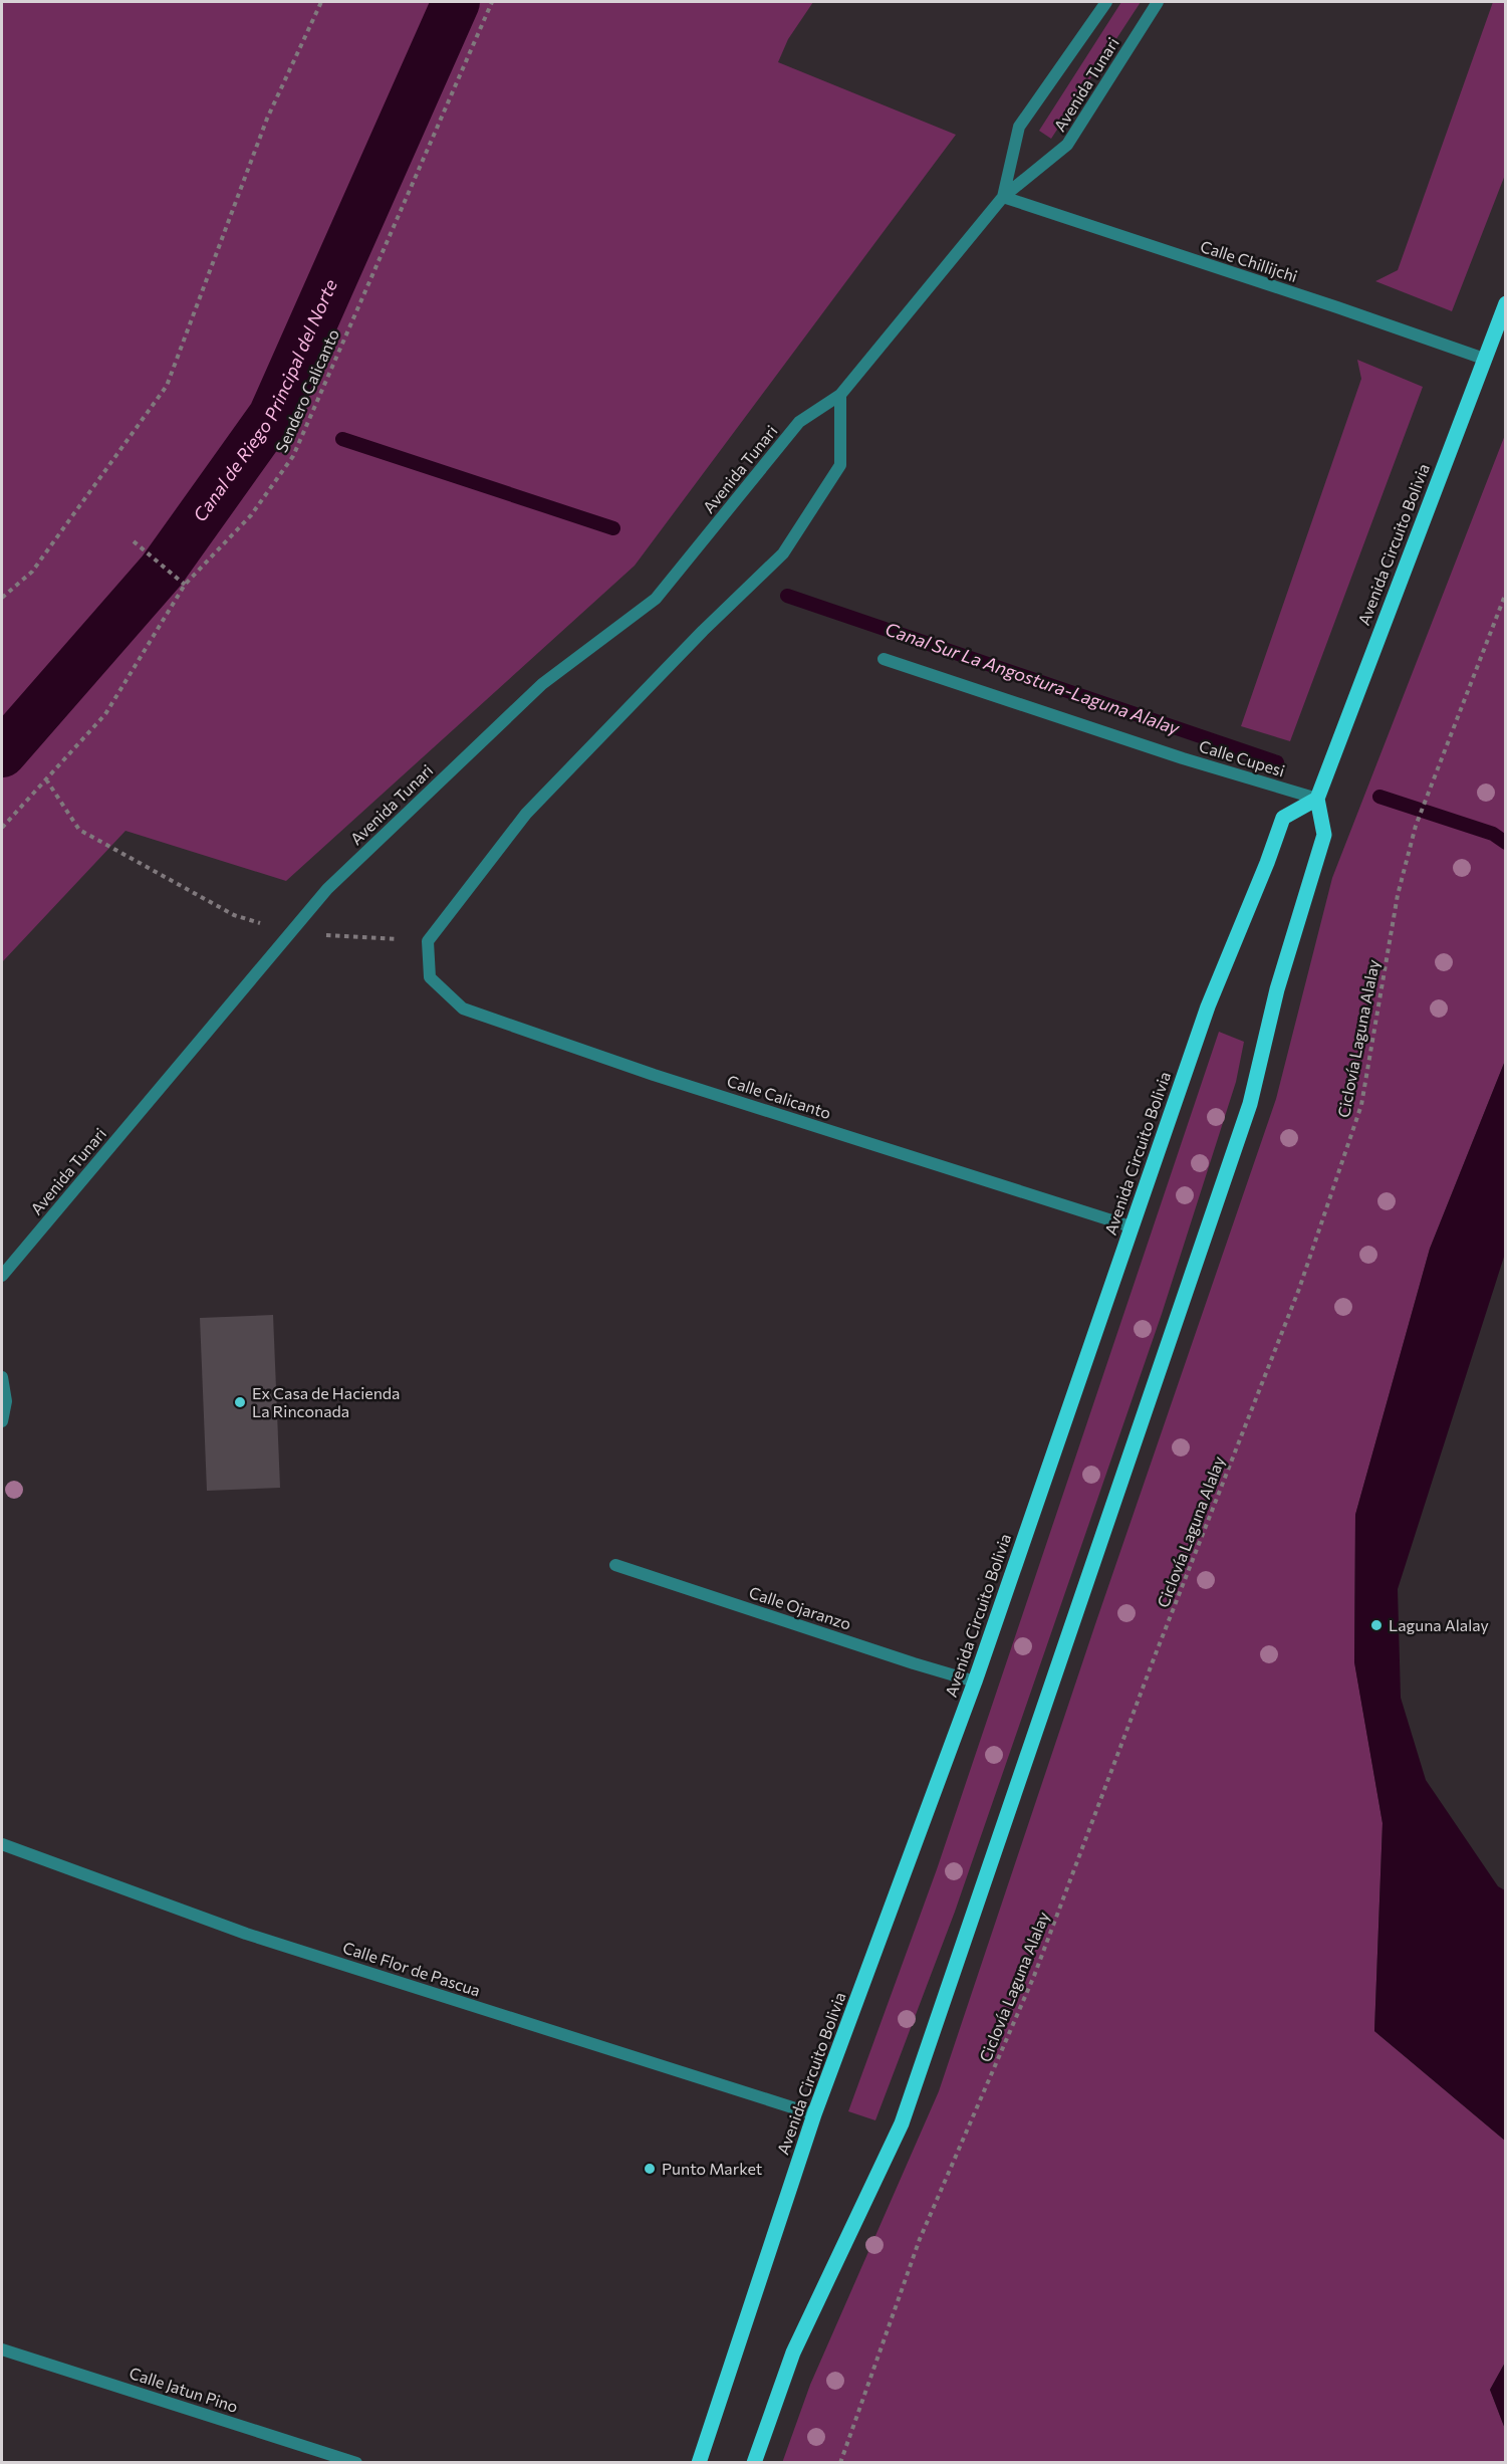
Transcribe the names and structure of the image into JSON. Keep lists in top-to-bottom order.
{
  "streets": {
    "main road": ["Avenida Circuito Bolivia"],
    "street": [
      "Avenida Tunari",
      "Calle Chillijchi",
      "Calle Cupesi",
      "Calle Calicanto",
      "Calle Ojaranzo",
      "Calle Flor de Pascua",
      "Calle Jatun Pino"
    ],
    "path": ["Sendero Calicanto", "Ciclovía Laguna Alalay"]
  },
  "crossings": [
    ["Avenida Tunari", "Calle Chillijchi"],
    ["Calle Chillijchi", "Avenida Circuito Bolivia"],
    ["Avenida Circuito Bolivia", "Calle Cupesi"],
    ["Avenida Circuito Bolivia", "Calle Calicanto"],
    ["Avenida Circuito Bolivia", "Calle Ojaranzo"],
    ["Avenida Circuito Bolivia", "Calle Flor de Pascua"]
  ],
  "water": ["Canal de Riego Principal del Norte", "Canal Sur La Angostura-Laguna Alalay"],
  "places": ["Ex Casa de Hacienda La Rinconada", "Laguna Alalay", "Punto Market"]
}
